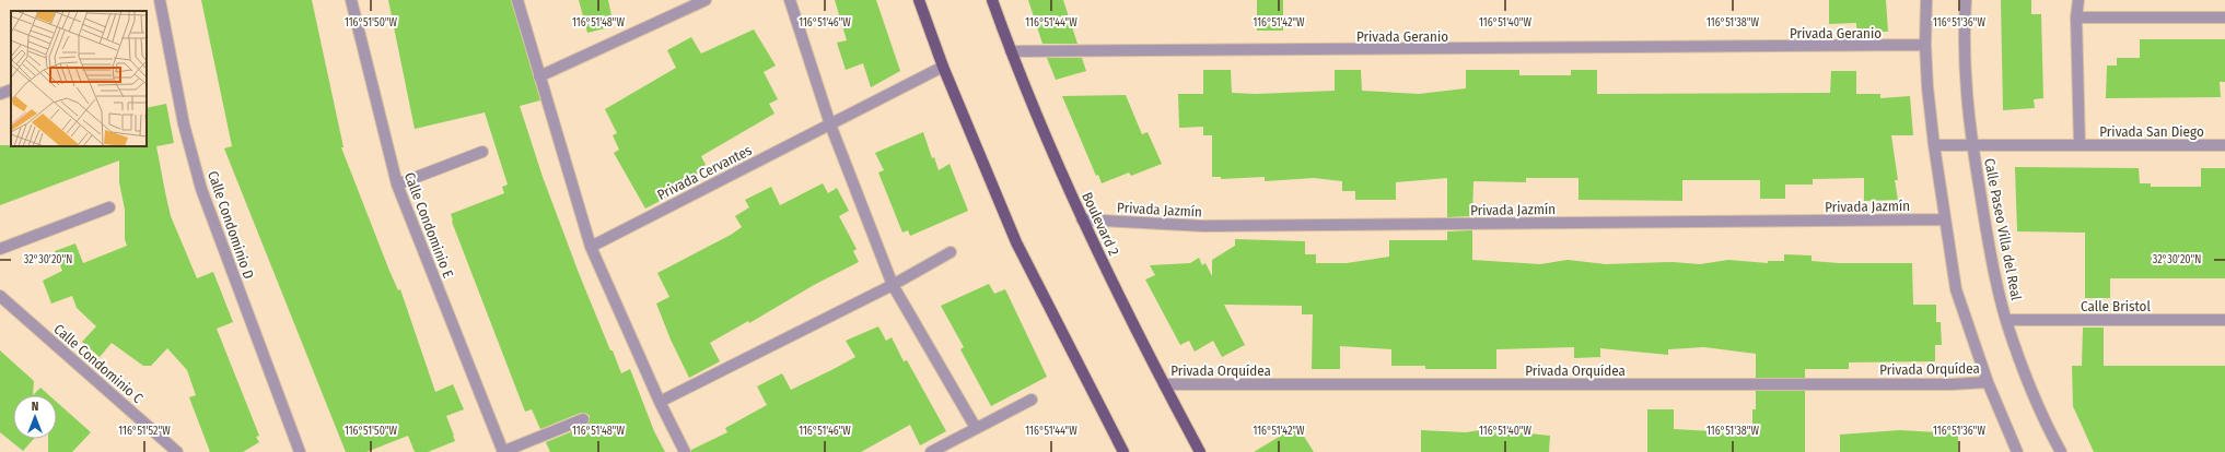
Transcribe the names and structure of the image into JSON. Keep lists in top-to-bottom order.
{
  "streets": {
    "main road": ["Boulevard 2"],
    "street": [
      "Privada Geranio",
      "Privada San Diego",
      "Privada Cervantes",
      "Privada Jazmín",
      "Calle Condominio D",
      "Calle Condominio E",
      "Calle Paseo Villa del Real",
      "Calle Bristol",
      "Calle Condominio C",
      "Privada Orquídea"
    ]
  },
  "crossings": [
    ["Privada Geranio", "Boulevard 2"],
    ["Privada San Diego", "Calle Paseo Villa del Real"],
    ["Privada Jazmín", "Boulevard 2"],
    ["Boulevard 2", "Privada Orquídea"],
    ["Calle Paseo Villa del Real", "Calle Bristol"]
  ],
  "north": "top",
  "coordinates": [
    "116°51'50\"W",
    "116°51'48\"W",
    "116°51'46\"W",
    "116°51'44\"W",
    "116°51'42\"W",
    "116°51'40\"W",
    "116°51'38\"W",
    "116°51'36\"W",
    "32°30'20\"N",
    "116°51'52\"W"
  ]
}
